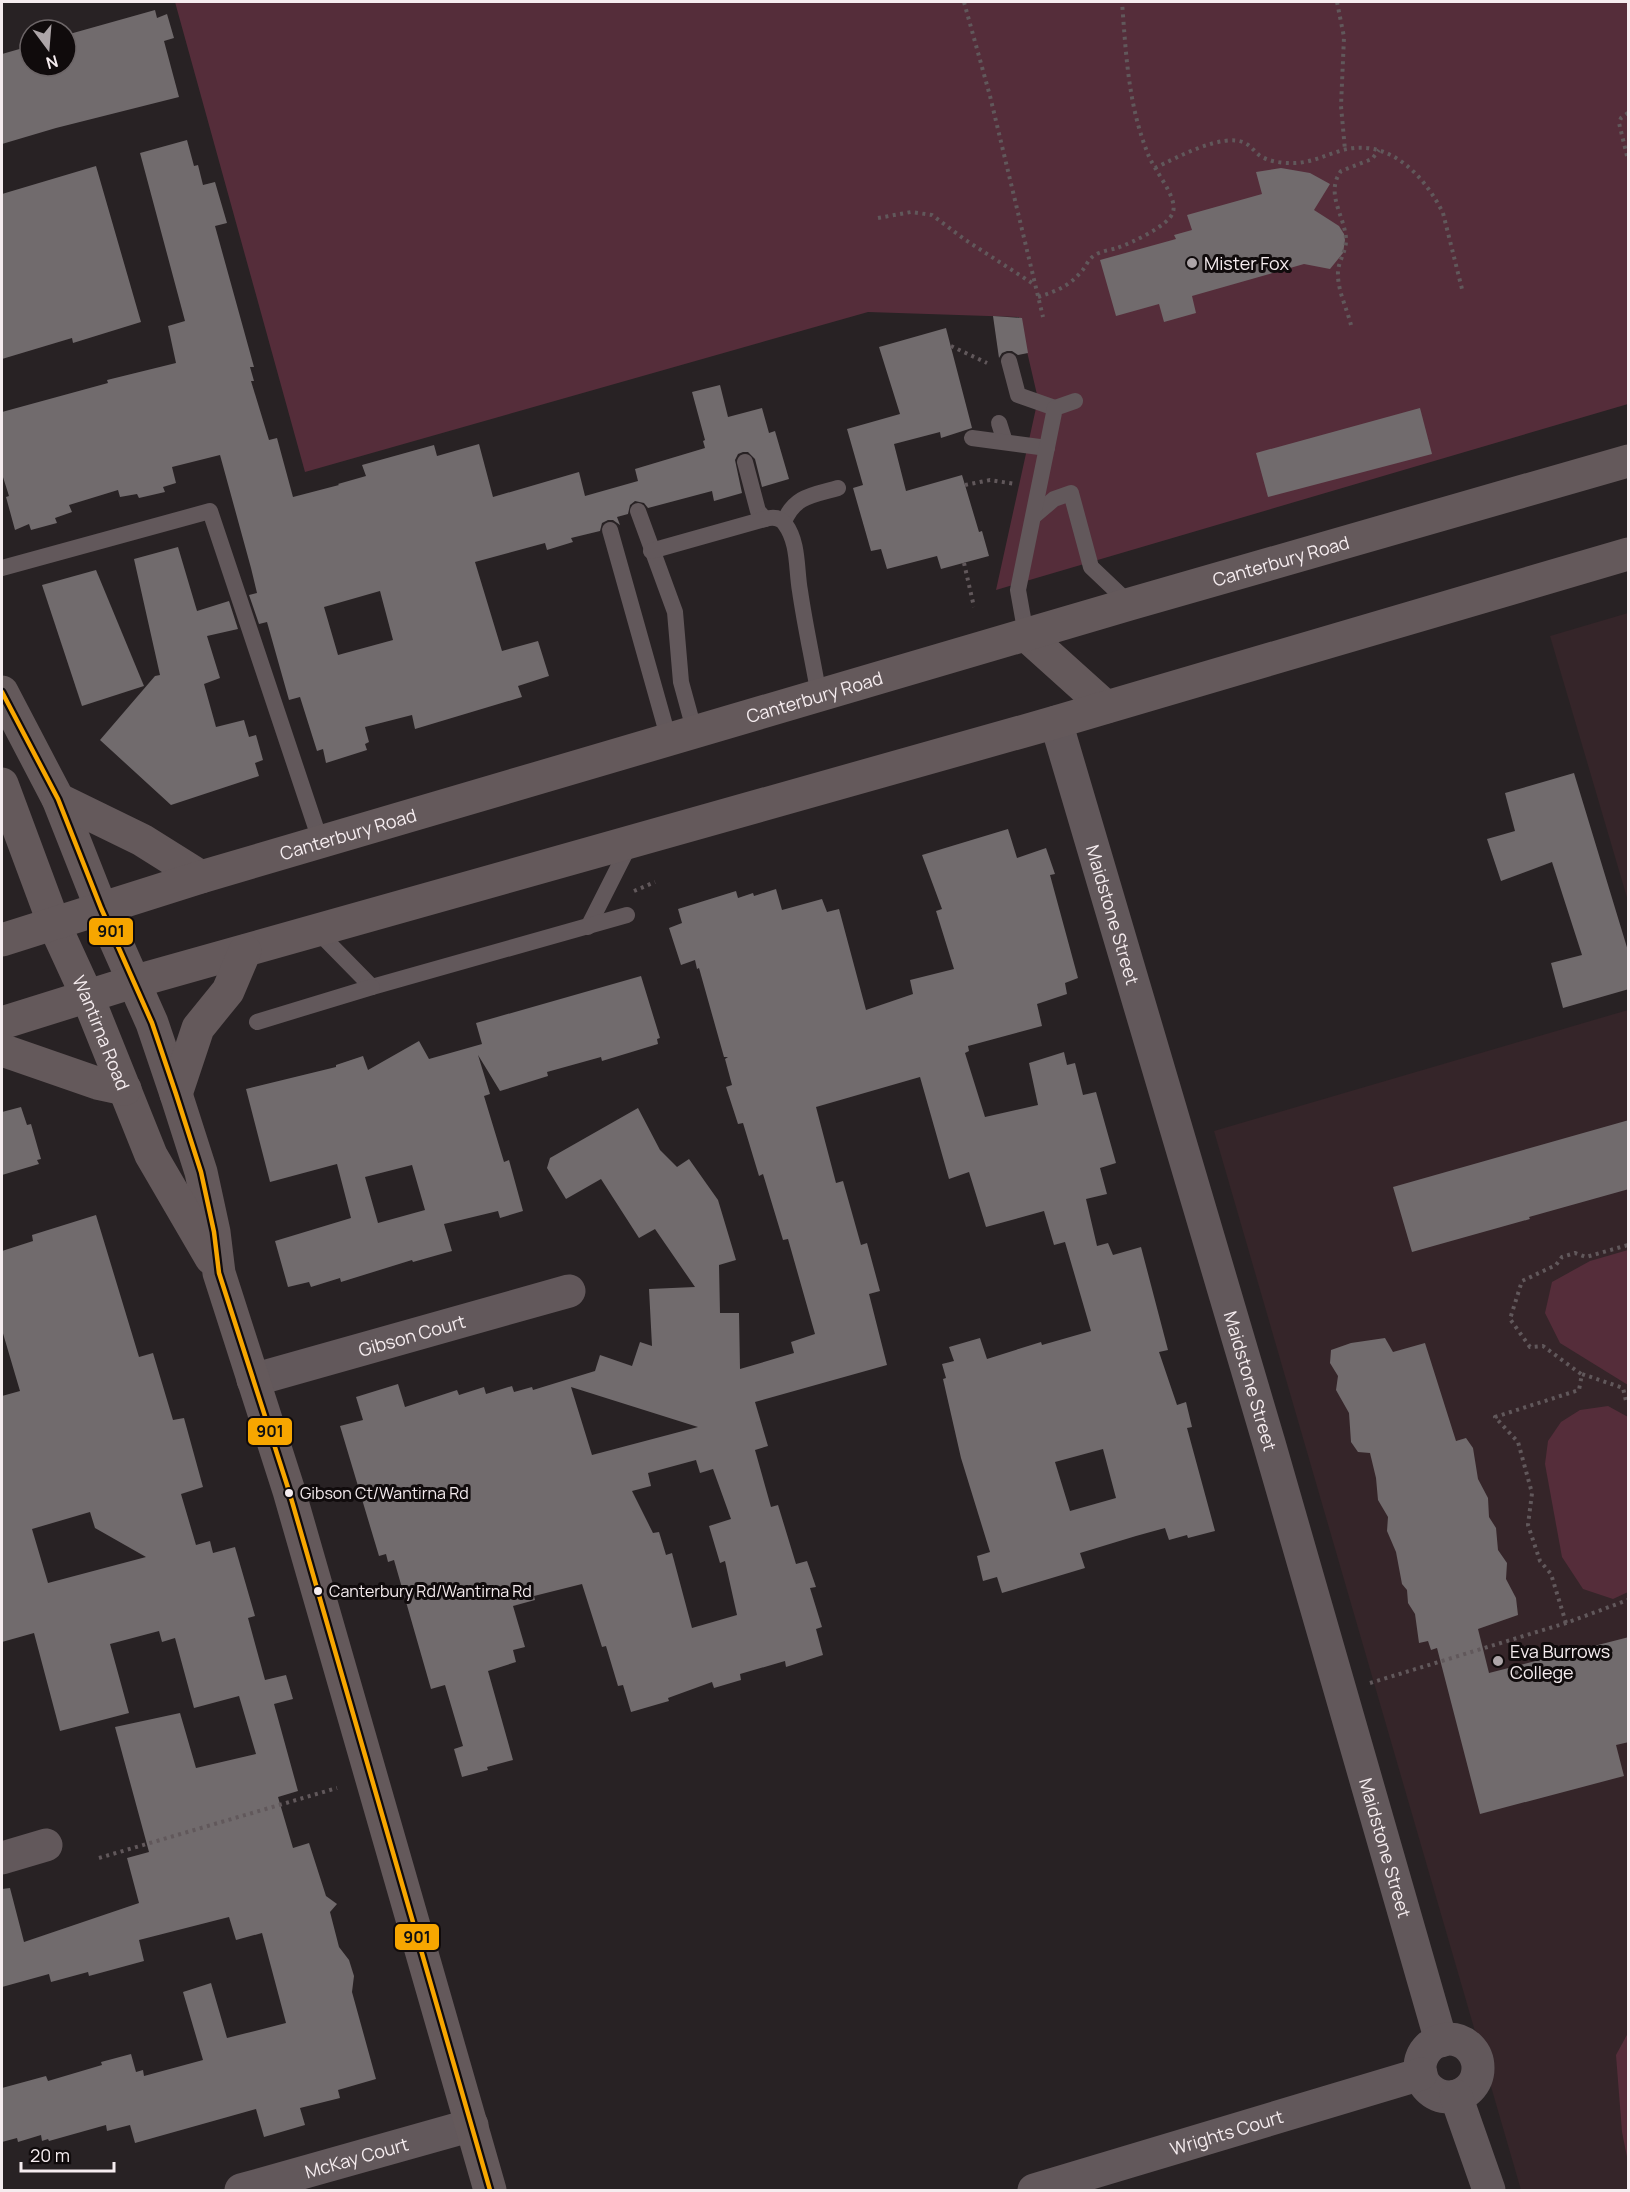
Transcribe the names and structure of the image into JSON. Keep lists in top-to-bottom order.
{
  "streets": {
    "main road": ["Canterbury Road", "Wantirna Road"],
    "street": [
      "Maidstone Street",
      "Gibson Court",
      "Wrights Court",
      "McKay Court"
    ]
  },
  "crossings": [
    ["Canterbury Road", "Wantirna Road"],
    ["Maidstone Street", "Wrights Court"],
    ["Wantirna Road", "Gibson Court"],
    ["Wantirna Road", "McKay Court"]
  ],
  "places": [
    "Mister Fox",
    "Gibson Ct/Wantirna Rd",
    "Canterbury Rd/Wantirna Rd",
    "Eva Burrows College"
  ],
  "lines": ["transit line 901"],
  "scale_bar": "20 m",
  "north": "bottom"
}
